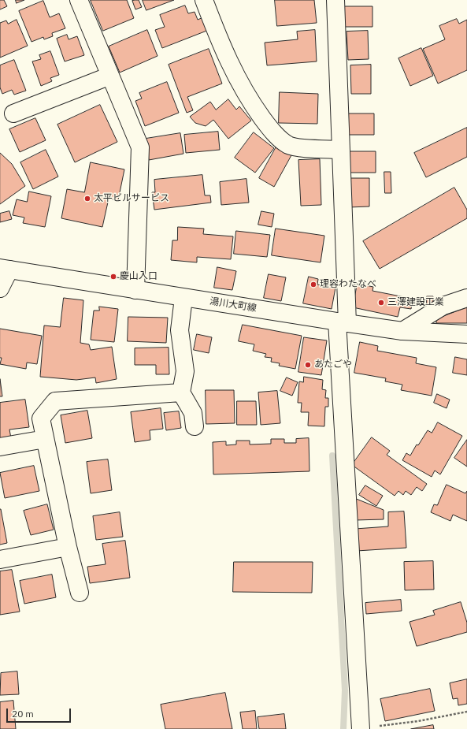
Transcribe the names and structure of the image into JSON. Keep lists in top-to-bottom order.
{
  "streets": {
    "street": ["湯川大町線"]
  },
  "places": [
    "太平ビルサービス",
    "慶山入口",
    "理容わたなべ",
    "三澤建設工業",
    "あたごや"
  ],
  "scale_bar": "20 m"
}
